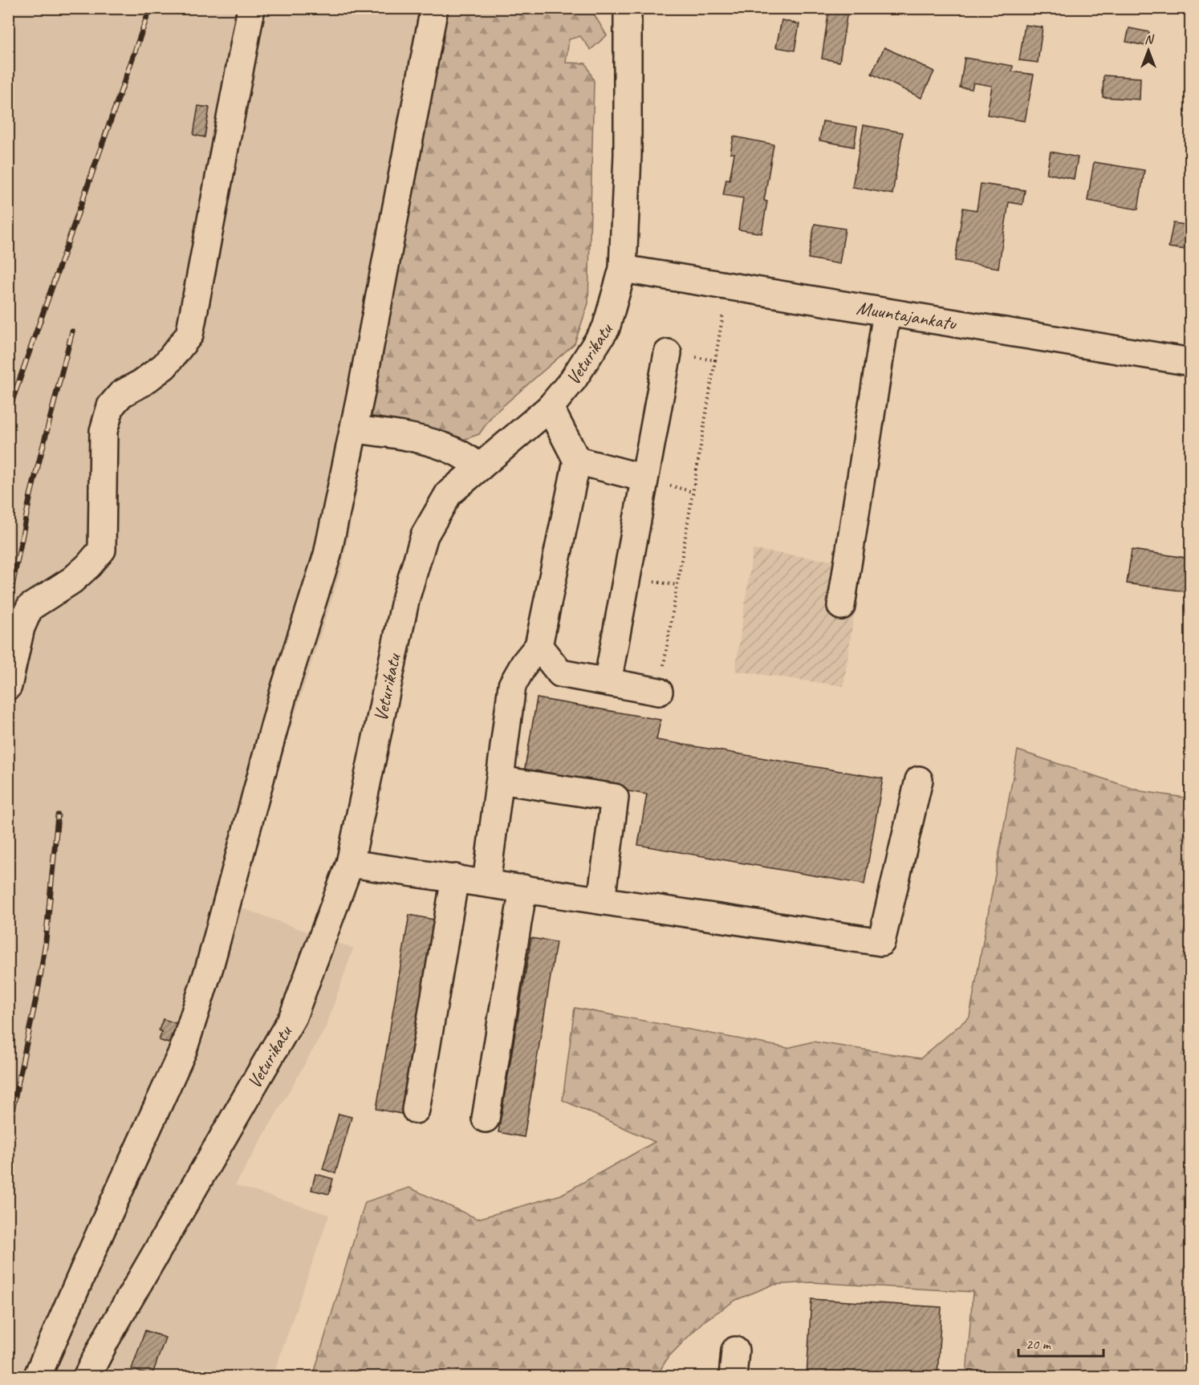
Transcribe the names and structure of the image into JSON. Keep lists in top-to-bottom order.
{
  "streets": {
    "street": ["Muuntajankatu", "Veturikatu"]
  },
  "crossings": [
    ["Muuntajankatu", "Veturikatu"]
  ],
  "scale_bar": "20 m",
  "north": "top"
}
